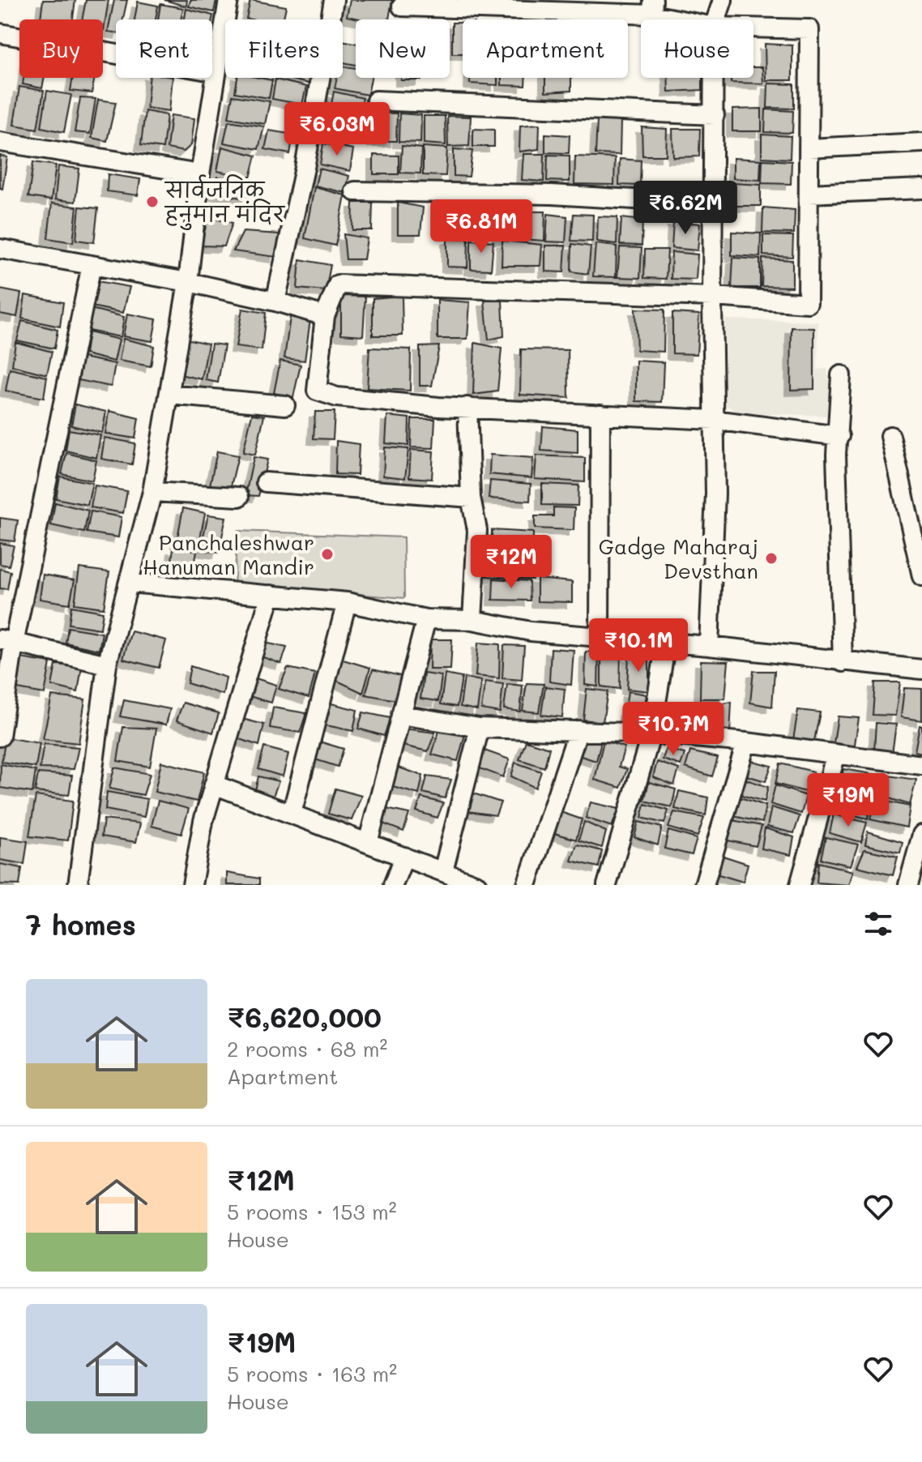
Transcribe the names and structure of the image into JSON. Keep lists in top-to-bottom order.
{
  "places": ["सार्वजनिक हनुमान मंदिर", "Panchaleshwar Hanuman Mandir", "Gadge Maharaj Devsthan"],
  "page": {
    "chip": [
      "Buy",
      "Rent",
      "Filters",
      "New",
      "Apartment",
      "House"
    ],
    "price": [
      "₹6.03M",
      "₹6.62M",
      "₹6.81M",
      "₹12M",
      "₹10.1M",
      "₹10.7M",
      "₹19M"
    ],
    "heading": "7 homes",
    "list": [
      {
        "name": "₹6,620,000",
        "note": "2 rooms · 68 m² · Apartment"
      },
      {
        "name": "₹12M",
        "note": "5 rooms · 153 m² · House"
      },
      {
        "name": "₹19M",
        "note": "5 rooms · 163 m² · House"
      }
    ]
  }
}
